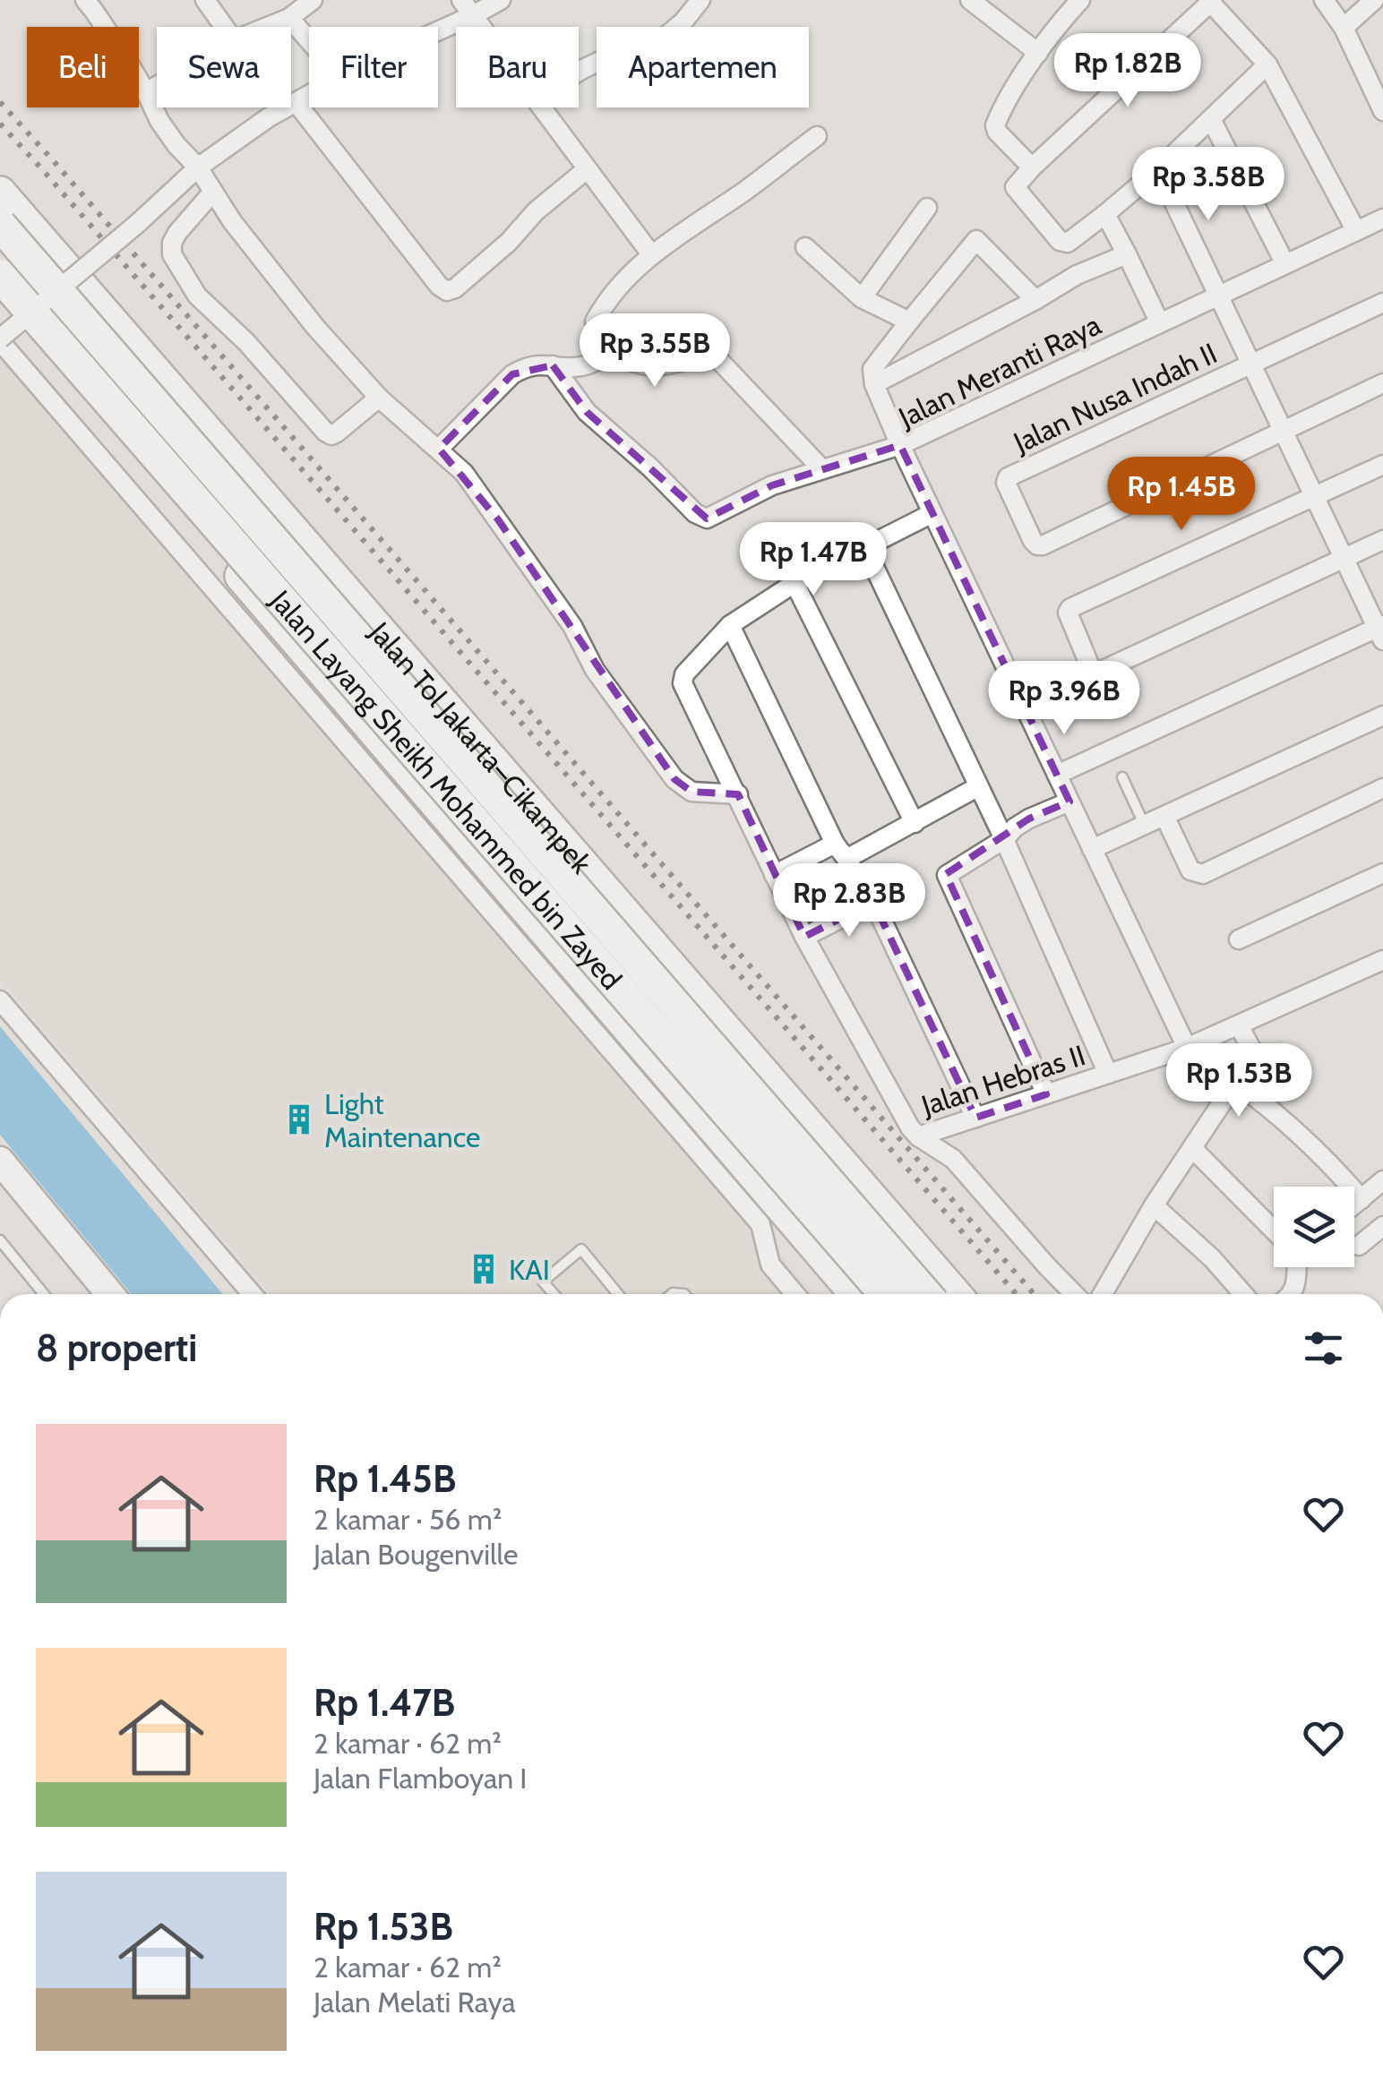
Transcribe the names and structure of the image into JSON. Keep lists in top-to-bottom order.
{
  "streets": {
    "highway": ["Jalan Tol Jakarta–Cikampek", "Jalan Layang Sheikh Mohammed bin Zayed"],
    "street": ["Jalan Meranti Raya", "Jalan Nusa Indah II", "Jalan Hebras II"]
  },
  "crossings": [
    ["Jalan Meranti Raya", "Jalan Hebras II"]
  ],
  "places": {
    "building": ["Light Maintenance", "KAI"]
  },
  "page": {
    "chip": [
      "Beli",
      "Sewa",
      "Filter",
      "Baru",
      "Apartemen"
    ],
    "price": [
      "Rp 1.82B",
      "Rp 3.58B",
      "Rp 3.55B",
      "Rp 1.45B",
      "Rp 1.47B",
      "Rp 3.96B",
      "Rp 2.83B",
      "Rp 1.53B"
    ],
    "heading": "8 properti",
    "list": [
      {
        "name": "Rp 1.45B",
        "note": "2 kamar · 56 m² · Jalan Bougenville"
      },
      {
        "name": "Rp 1.47B",
        "note": "2 kamar · 62 m² · Jalan Flamboyan I"
      },
      {
        "name": "Rp 1.53B",
        "note": "2 kamar · 62 m² · Jalan Melati Raya"
      }
    ]
  }
}
